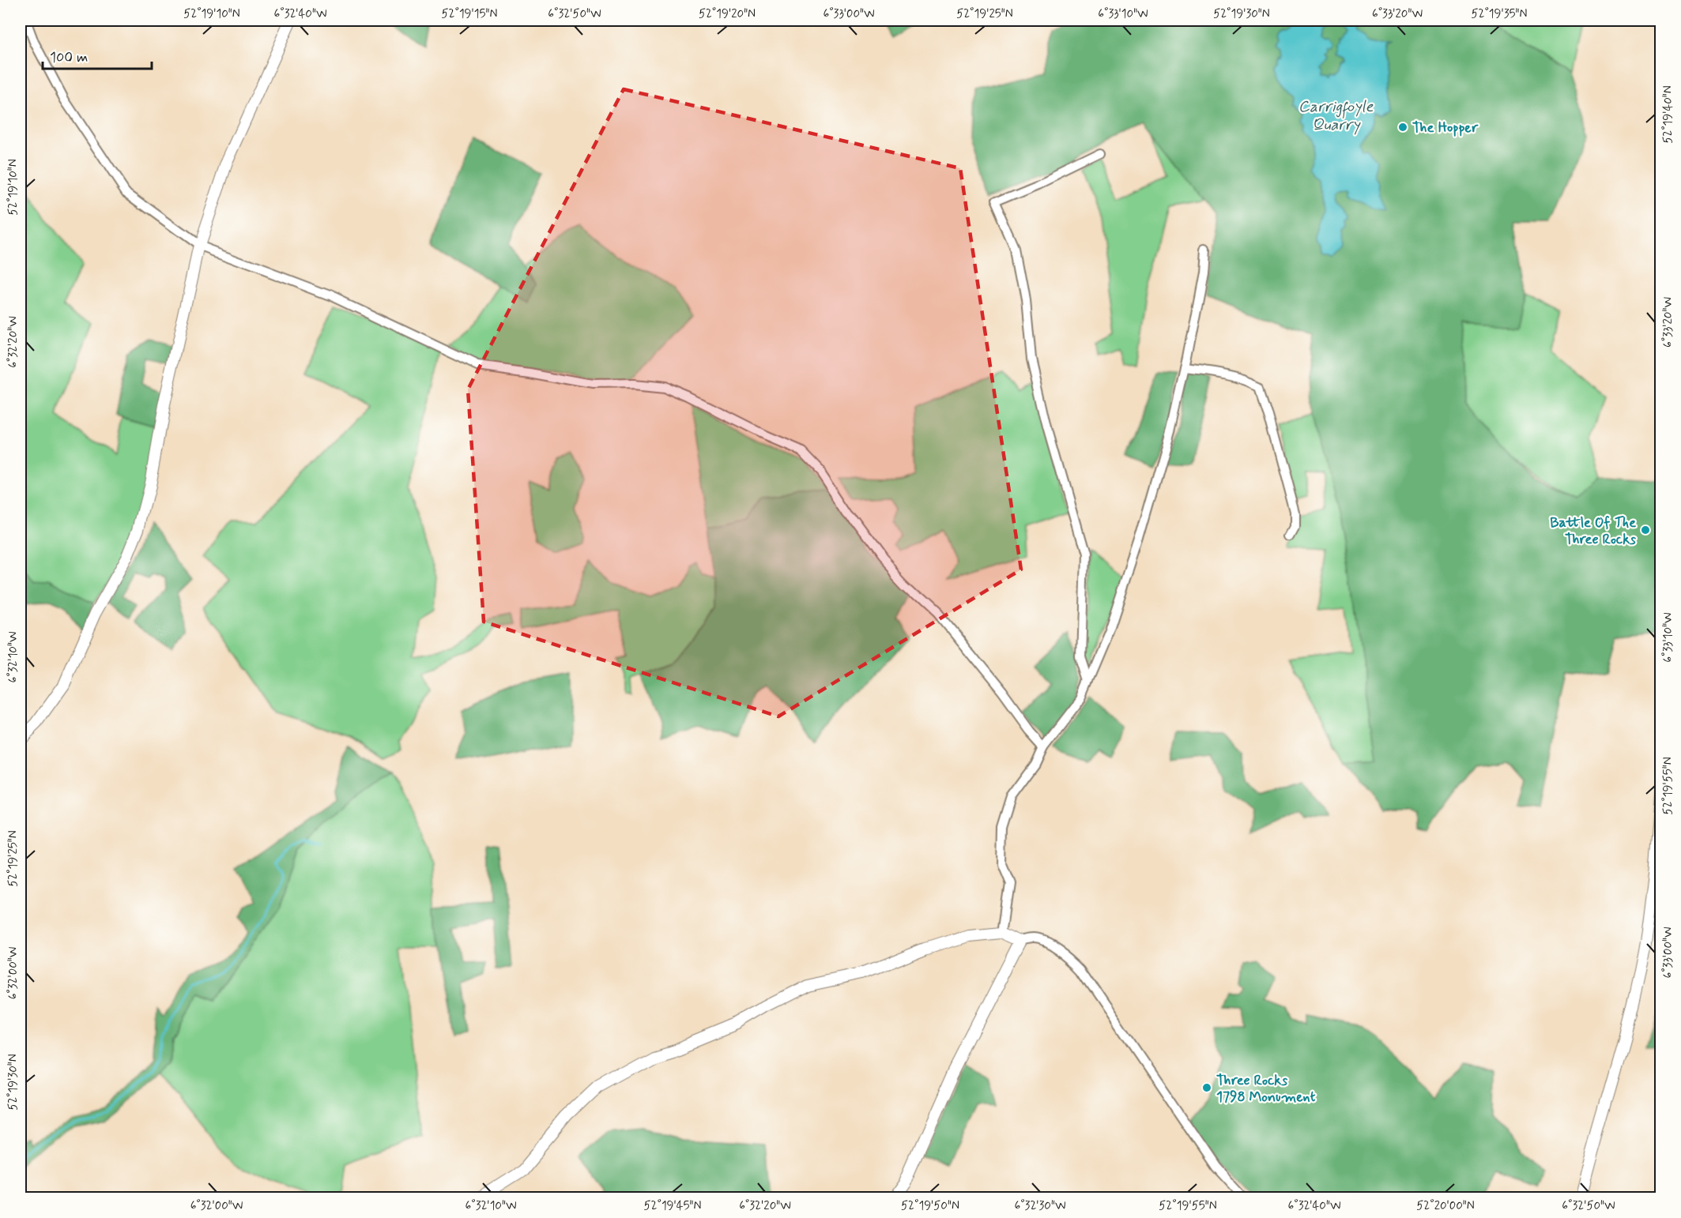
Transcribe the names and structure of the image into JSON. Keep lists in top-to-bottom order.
{
  "water": ["Carrigfoyle Quarry"],
  "places": ["The Hopper", "Battle Of The Three Rocks", "Three Rocks 1798 Monument"],
  "scale_bar": "100 m",
  "coordinates": [
    "52°19'10\"N",
    "6°32'40\"W",
    "52°19'15\"N",
    "6°32'50\"W",
    "52°19'20\"N",
    "6°33'00\"W",
    "52°19'25\"N",
    "6°33'10\"W",
    "52°19'30\"N",
    "6°33'20\"W",
    "52°19'35\"N",
    "52°19'40\"N",
    "6°32'20\"W",
    "6°32'10\"W",
    "52°19'55\"N",
    "6°32'00\"W",
    "52°19'45\"N",
    "52°19'50\"N",
    "6°32'30\"W",
    "52°20'00\"N"
  ]
}
